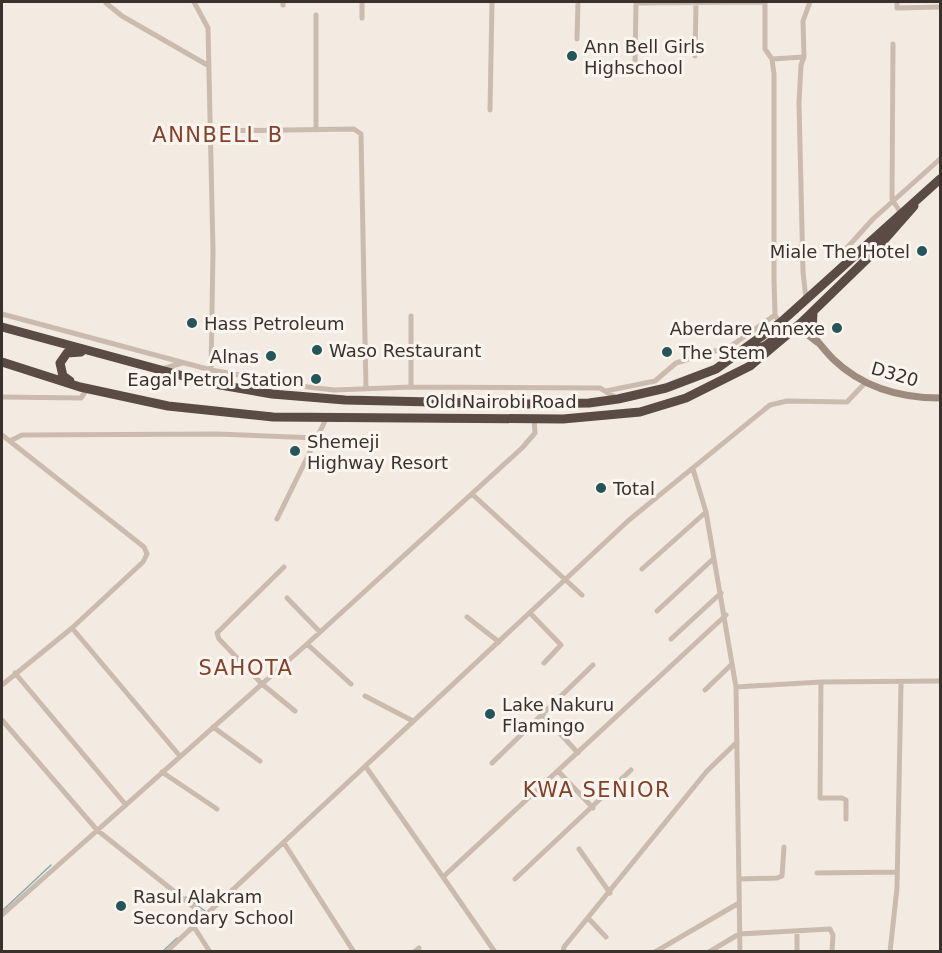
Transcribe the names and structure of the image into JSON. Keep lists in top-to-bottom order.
{
  "streets": {
    "highway": ["Old Nairobi Road"],
    "street": ["D320"]
  },
  "crossings": [
    ["D320", "Old Nairobi Road"]
  ],
  "districts": ["ANNBELL B", "SAHOTA", "KWA SENIOR"],
  "places": [
    "Ann Bell Girls Highschool",
    "Miale The Hotel",
    "Hass Petroleum",
    "Aberdare Annexe",
    "Waso Restaurant",
    "The Stem",
    "Alnas",
    "Eagal Petrol Station",
    "Shemeji Highway Resort",
    "Total",
    "Lake Nakuru Flamingo",
    "Rasul Alakram Secondary School"
  ]
}
